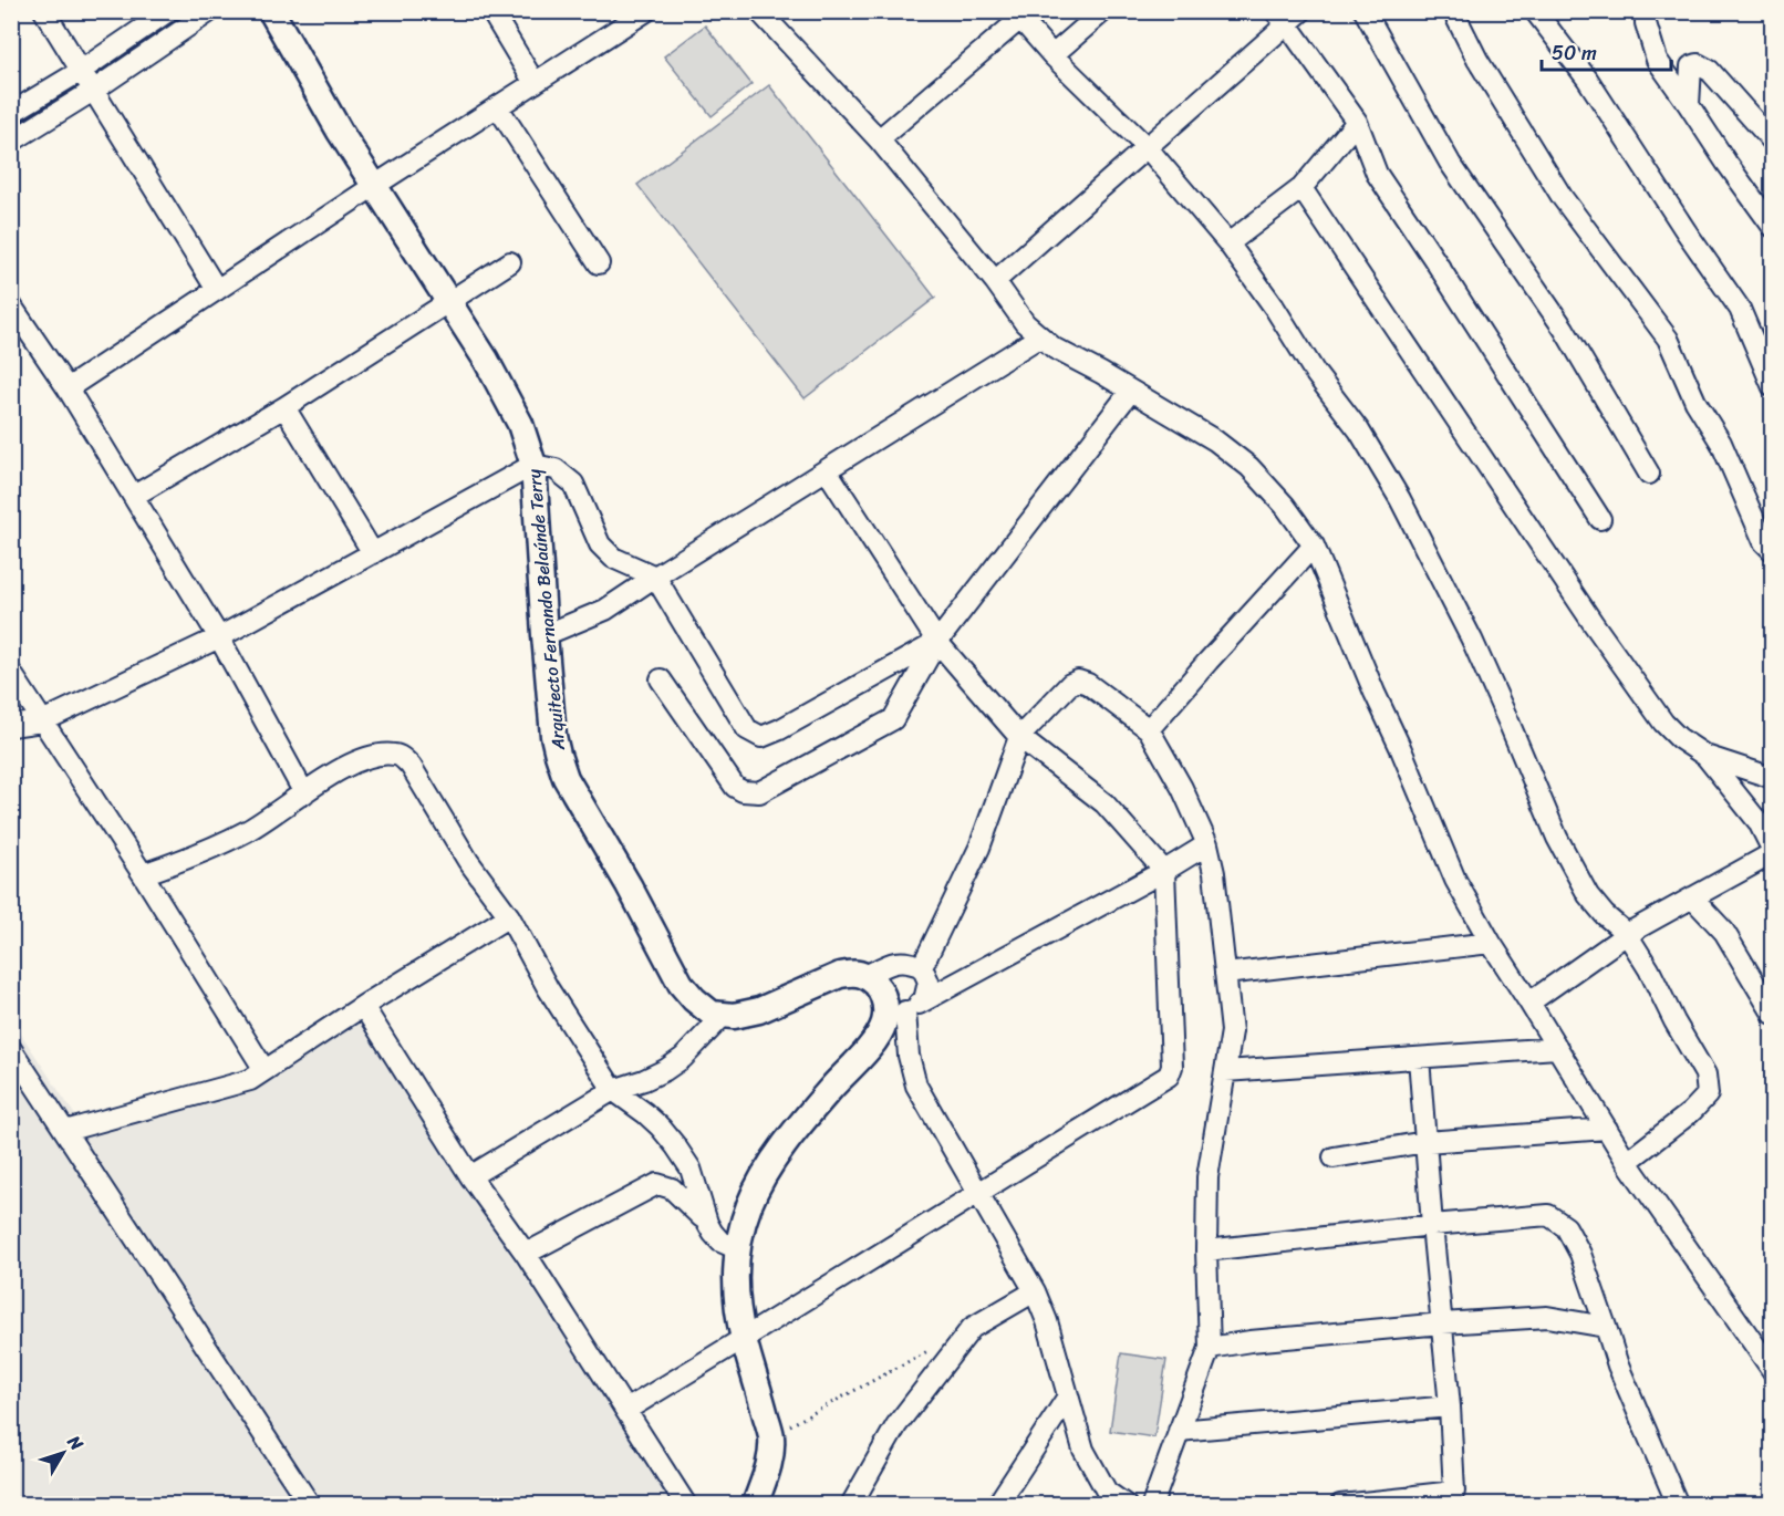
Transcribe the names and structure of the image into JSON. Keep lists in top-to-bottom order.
{
  "streets": {
    "main road": ["Arquitecto Fernando Belaúnde Terry"]
  },
  "scale_bar": "50 m",
  "north": "top right"
}
